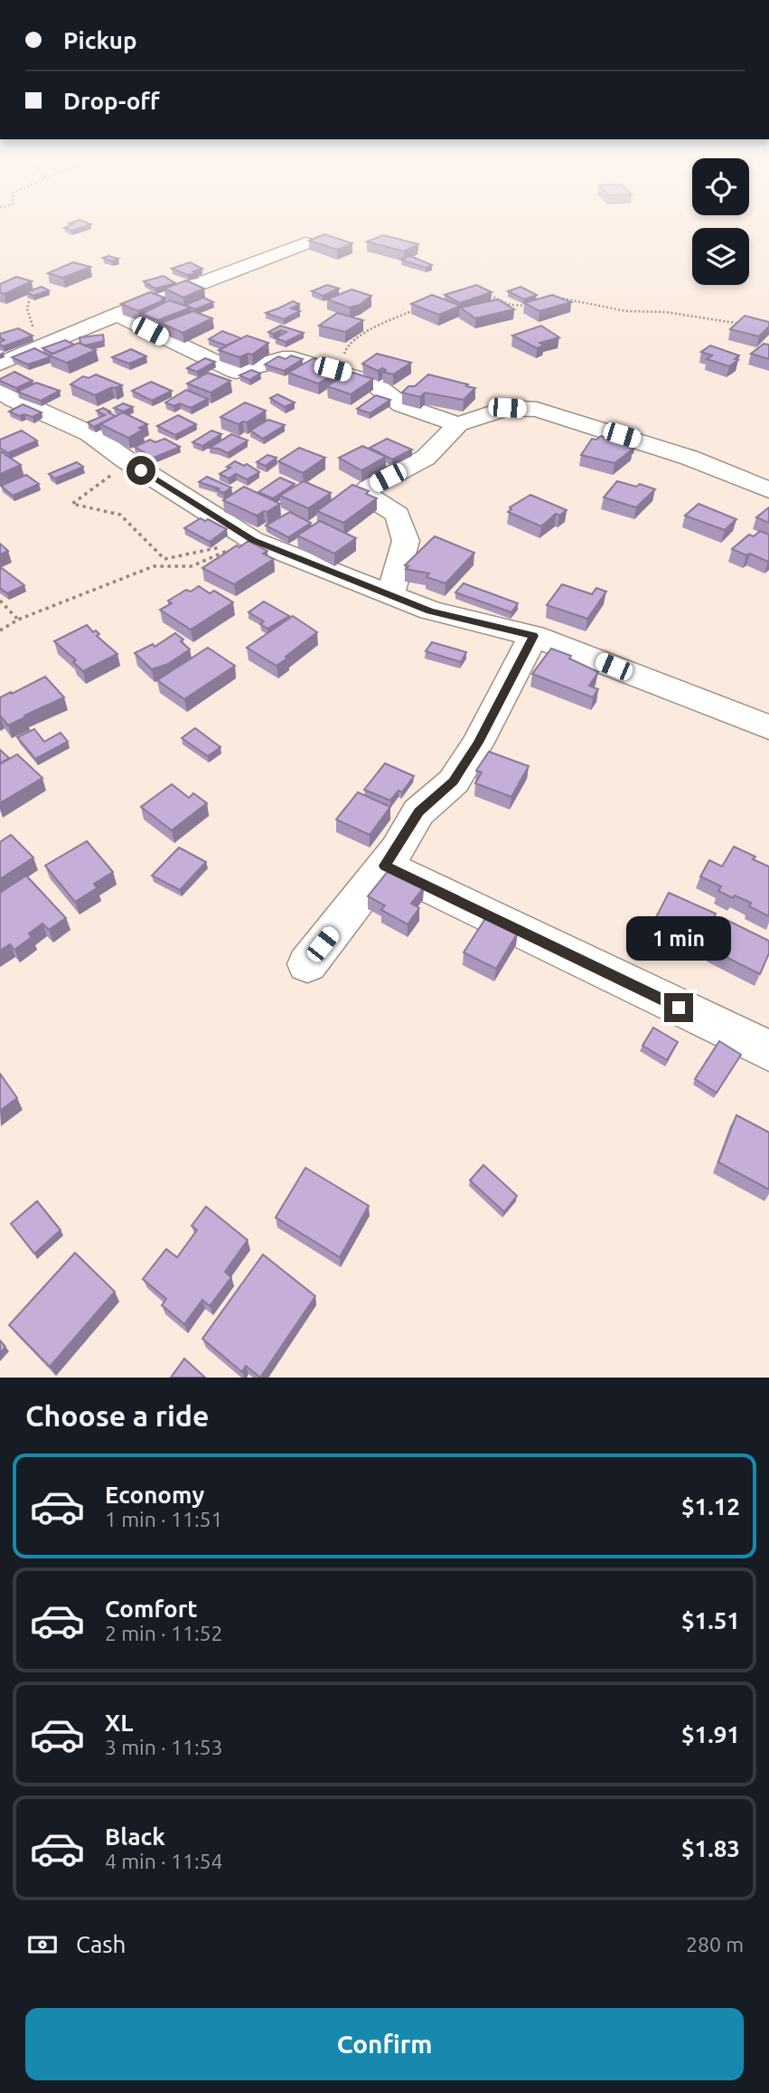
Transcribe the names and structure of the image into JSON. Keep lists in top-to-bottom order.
{
  "page": {
    "banner": ["Pickup", "Drop-off"],
    "bubble": "1 min",
    "heading": "Choose a ride",
    "list": [
      {
        "name": "Economy",
        "note": "1 min · 11:51",
        "value": "$1.12"
      },
      {
        "name": "Comfort",
        "note": "2 min · 11:52",
        "value": "$1.51"
      },
      {
        "name": "XL",
        "note": "3 min · 11:53",
        "value": "$1.91"
      },
      {
        "name": "Black",
        "note": "4 min · 11:54",
        "value": "$1.83"
      }
    ],
    "pay": ["Cash", "280 m"],
    "buttons": "Confirm"
  }
}
